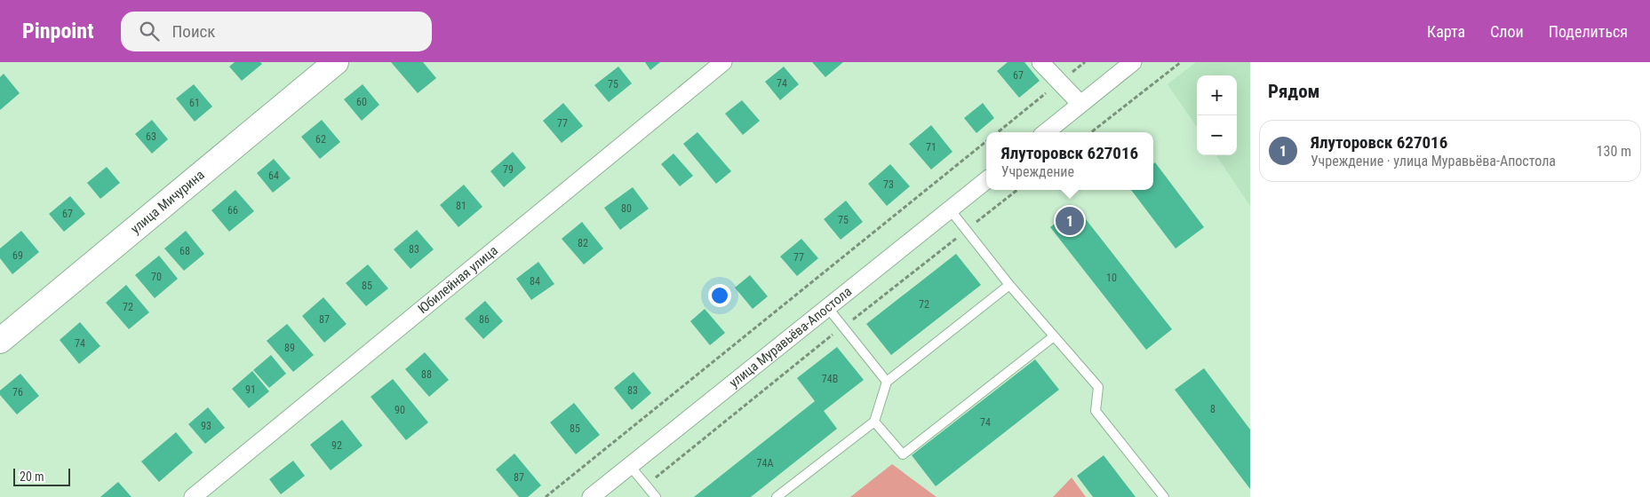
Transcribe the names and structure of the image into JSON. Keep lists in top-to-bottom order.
{
  "streets": {
    "street": ["улица Мичурина", "Юбилейная улица", "улица Муравьёва-Апостола"]
  },
  "house_numbers": [
    "67",
    "74",
    "75",
    "60",
    "61",
    "77",
    "63",
    "62",
    "71",
    "79",
    "64",
    "73",
    "81",
    "80",
    "66",
    "67",
    "75",
    "82",
    "83",
    "68",
    "69",
    "77",
    "70",
    "10",
    "84",
    "85",
    "72",
    "72",
    "87",
    "86",
    "74",
    "89",
    "88",
    "74В",
    "91",
    "83",
    "76",
    "8",
    "90",
    "74",
    "93",
    "85",
    "92",
    "74А",
    "87"
  ],
  "scale_bar": "20 m",
  "page": {
    "header": "Pinpoint",
    "search": "Поиск",
    "nav": ["Карта", "Слои", "Поделиться"],
    "heading": "Рядом",
    "map_buttons": ["+", "−"],
    "list": [
      {
        "mark": "1",
        "name": "Ялуторовск 627016",
        "note": "Учреждение · улица Муравьёва-Апостола",
        "value": "130 m"
      }
    ],
    "popup": ["Ялуторовск 627016", "Учреждение"],
    "pins": "1",
    "scale": "20 m"
  }
}
